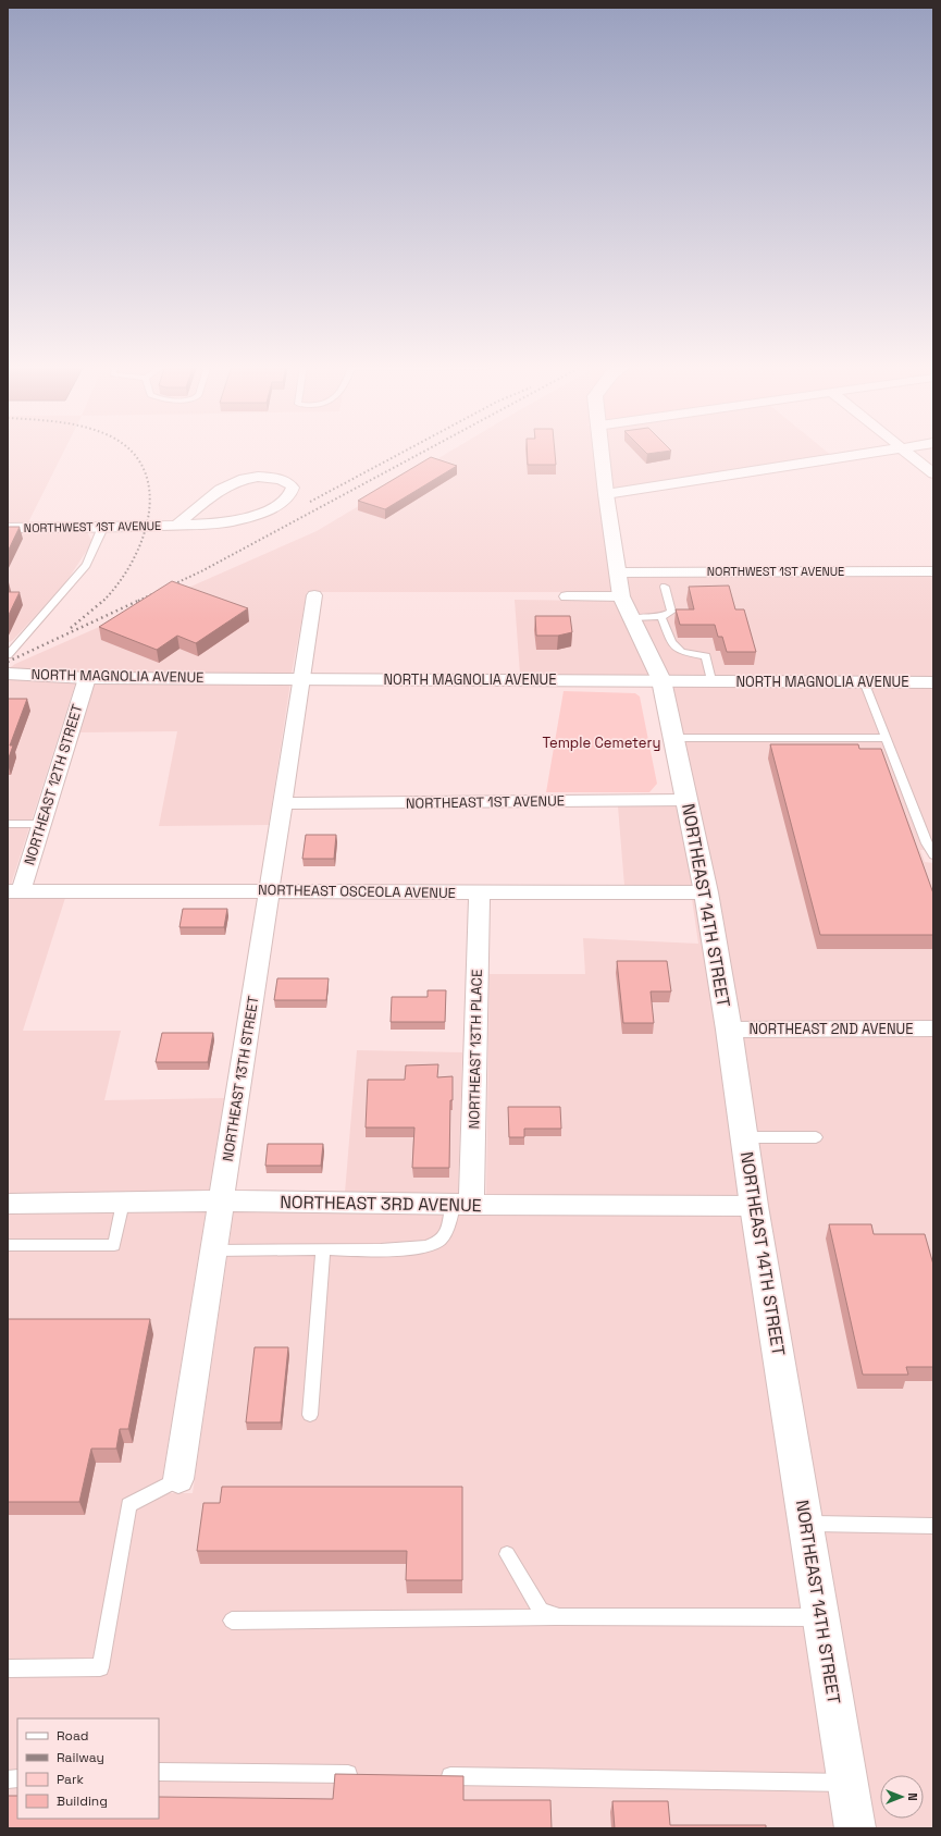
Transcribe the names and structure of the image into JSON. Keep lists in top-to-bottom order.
{
  "streets": {
    "street": [
      "NORTHWEST 1ST AVENUE",
      "NORTH MAGNOLIA AVENUE",
      "NORTHEAST 12TH STREET",
      "NORTHEAST 1ST AVENUE",
      "NORTHEAST OSCEOLA AVENUE",
      "NORTHEAST 14TH STREET",
      "NORTHEAST 2ND AVENUE",
      "NORTHEAST 13TH PLACE",
      "NORTHEAST 13TH STREET",
      "NORTHEAST 3RD AVENUE"
    ]
  },
  "crossings": [
    ["NORTHWEST 1ST AVENUE", "NORTHEAST 14TH STREET"],
    ["NORTH MAGNOLIA AVENUE", "NORTHEAST 12TH STREET"],
    ["NORTH MAGNOLIA AVENUE", "NORTHEAST 14TH STREET"],
    ["NORTH MAGNOLIA AVENUE", "NORTHEAST 13TH STREET"],
    ["NORTHEAST 12TH STREET", "NORTHEAST OSCEOLA AVENUE"],
    ["NORTHEAST 1ST AVENUE", "NORTHEAST 14TH STREET"],
    ["NORTHEAST 1ST AVENUE", "NORTHEAST 13TH STREET"],
    ["NORTHEAST OSCEOLA AVENUE", "NORTHEAST 14TH STREET"],
    ["NORTHEAST OSCEOLA AVENUE", "NORTHEAST 13TH PLACE"],
    ["NORTHEAST OSCEOLA AVENUE", "NORTHEAST 13TH STREET"],
    ["NORTHEAST 14TH STREET", "NORTHEAST 2ND AVENUE"],
    ["NORTHEAST 14TH STREET", "NORTHEAST 3RD AVENUE"],
    ["NORTHEAST 13TH PLACE", "NORTHEAST 3RD AVENUE"],
    ["NORTHEAST 13TH STREET", "NORTHEAST 3RD AVENUE"]
  ],
  "parks": ["Temple Cemetery"],
  "legend": [
    "Road",
    "Railway",
    "Park",
    "Building"
  ],
  "north": "right"
}
